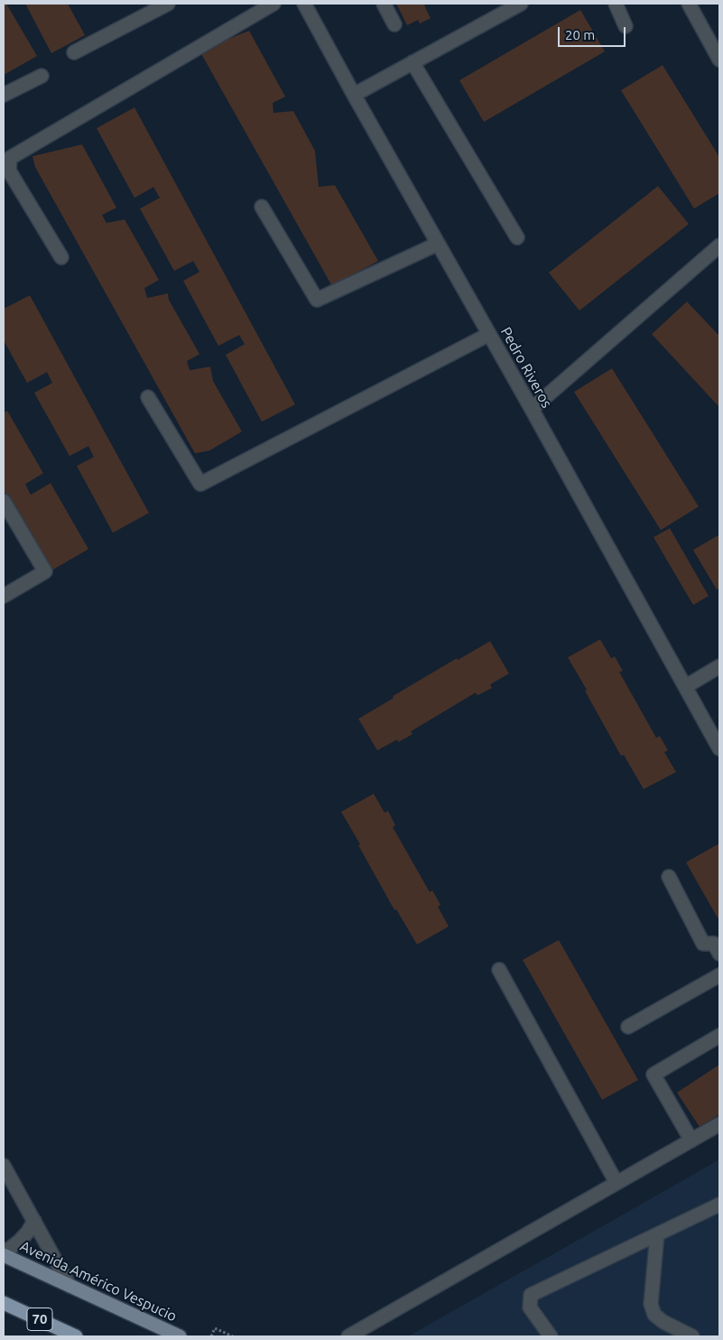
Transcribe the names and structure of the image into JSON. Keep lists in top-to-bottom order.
{
  "streets": {
    "highway": ["70"],
    "main road": ["Avenida Américo Vespucio"],
    "street": ["Pedro Riveros"]
  },
  "scale_bar": "20 m"
}
